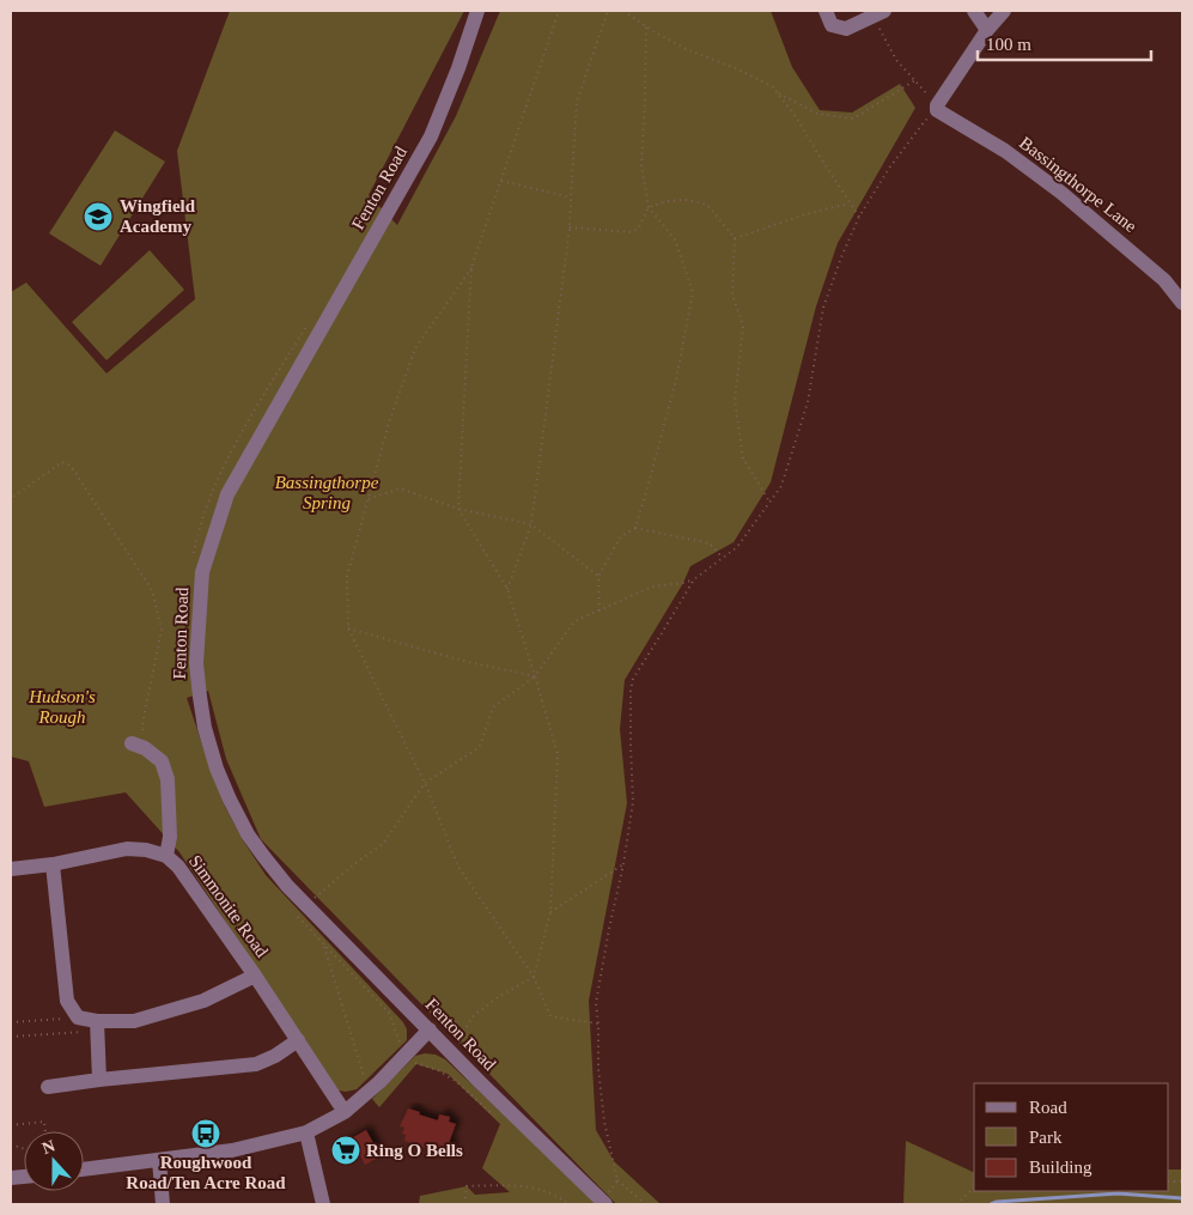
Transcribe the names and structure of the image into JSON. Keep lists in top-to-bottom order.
{
  "streets": {
    "street": ["Bassingthorpe Lane", "Fenton Road", "Simmonite Road"]
  },
  "parks": ["Bassingthorpe Spring", "Hudson's Rough"],
  "places": {
    "school or university": ["Wingfield Academy"],
    "bus stop": ["Roughwood Road/Ten Acre Road"],
    "supermarket": ["Ring O Bells"]
  },
  "legend": ["Road", "Park", "Building"],
  "scale_bar": "100 m",
  "north": "top"
}
